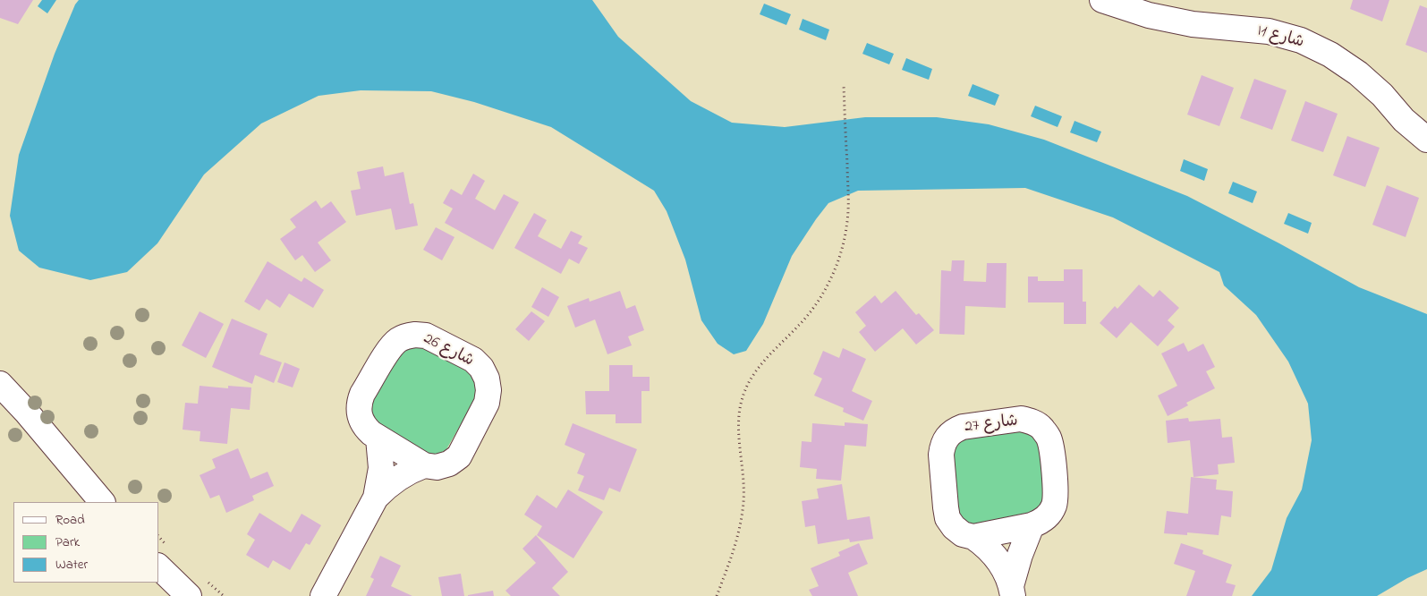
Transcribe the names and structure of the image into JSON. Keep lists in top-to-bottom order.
{
  "streets": {
    "street": ["I1 شارع", "شارع 26", "شارع 27"]
  },
  "legend": ["Road", "Park", "Water"]
}
